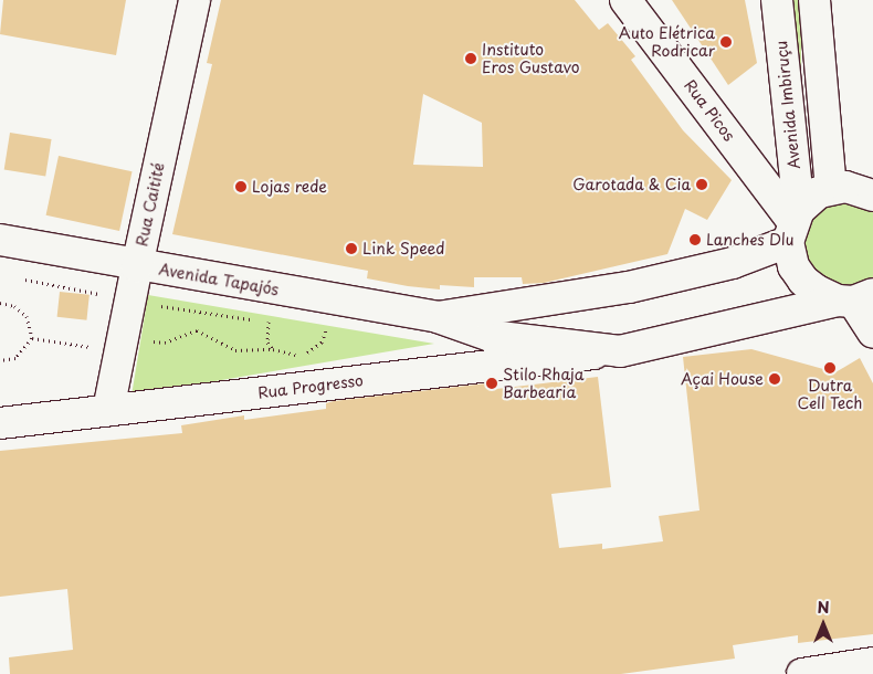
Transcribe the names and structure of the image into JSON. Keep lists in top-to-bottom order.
{
  "streets": {
    "street": [
      "Avenida Imbiruçu",
      "Rua Picos",
      "Rua Caitité",
      "Avenida Tapajós",
      "Rua Progresso"
    ]
  },
  "crossings": [
    ["Avenida Imbiruçu", "Rua Picos"],
    ["Rua Caitité", "Avenida Tapajós"],
    ["Rua Caitité", "Rua Progresso"]
  ],
  "places": [
    "Auto Elétrica Rodricar",
    "Instituto Eros Gustavo",
    "Garotada & Cia",
    "Lojas rede",
    "Lanches Dlu",
    "Link Speed",
    "Dutra Cell Tech",
    "Açai House",
    "Stilo Rhaja Barbearia"
  ],
  "north": "top"
}
